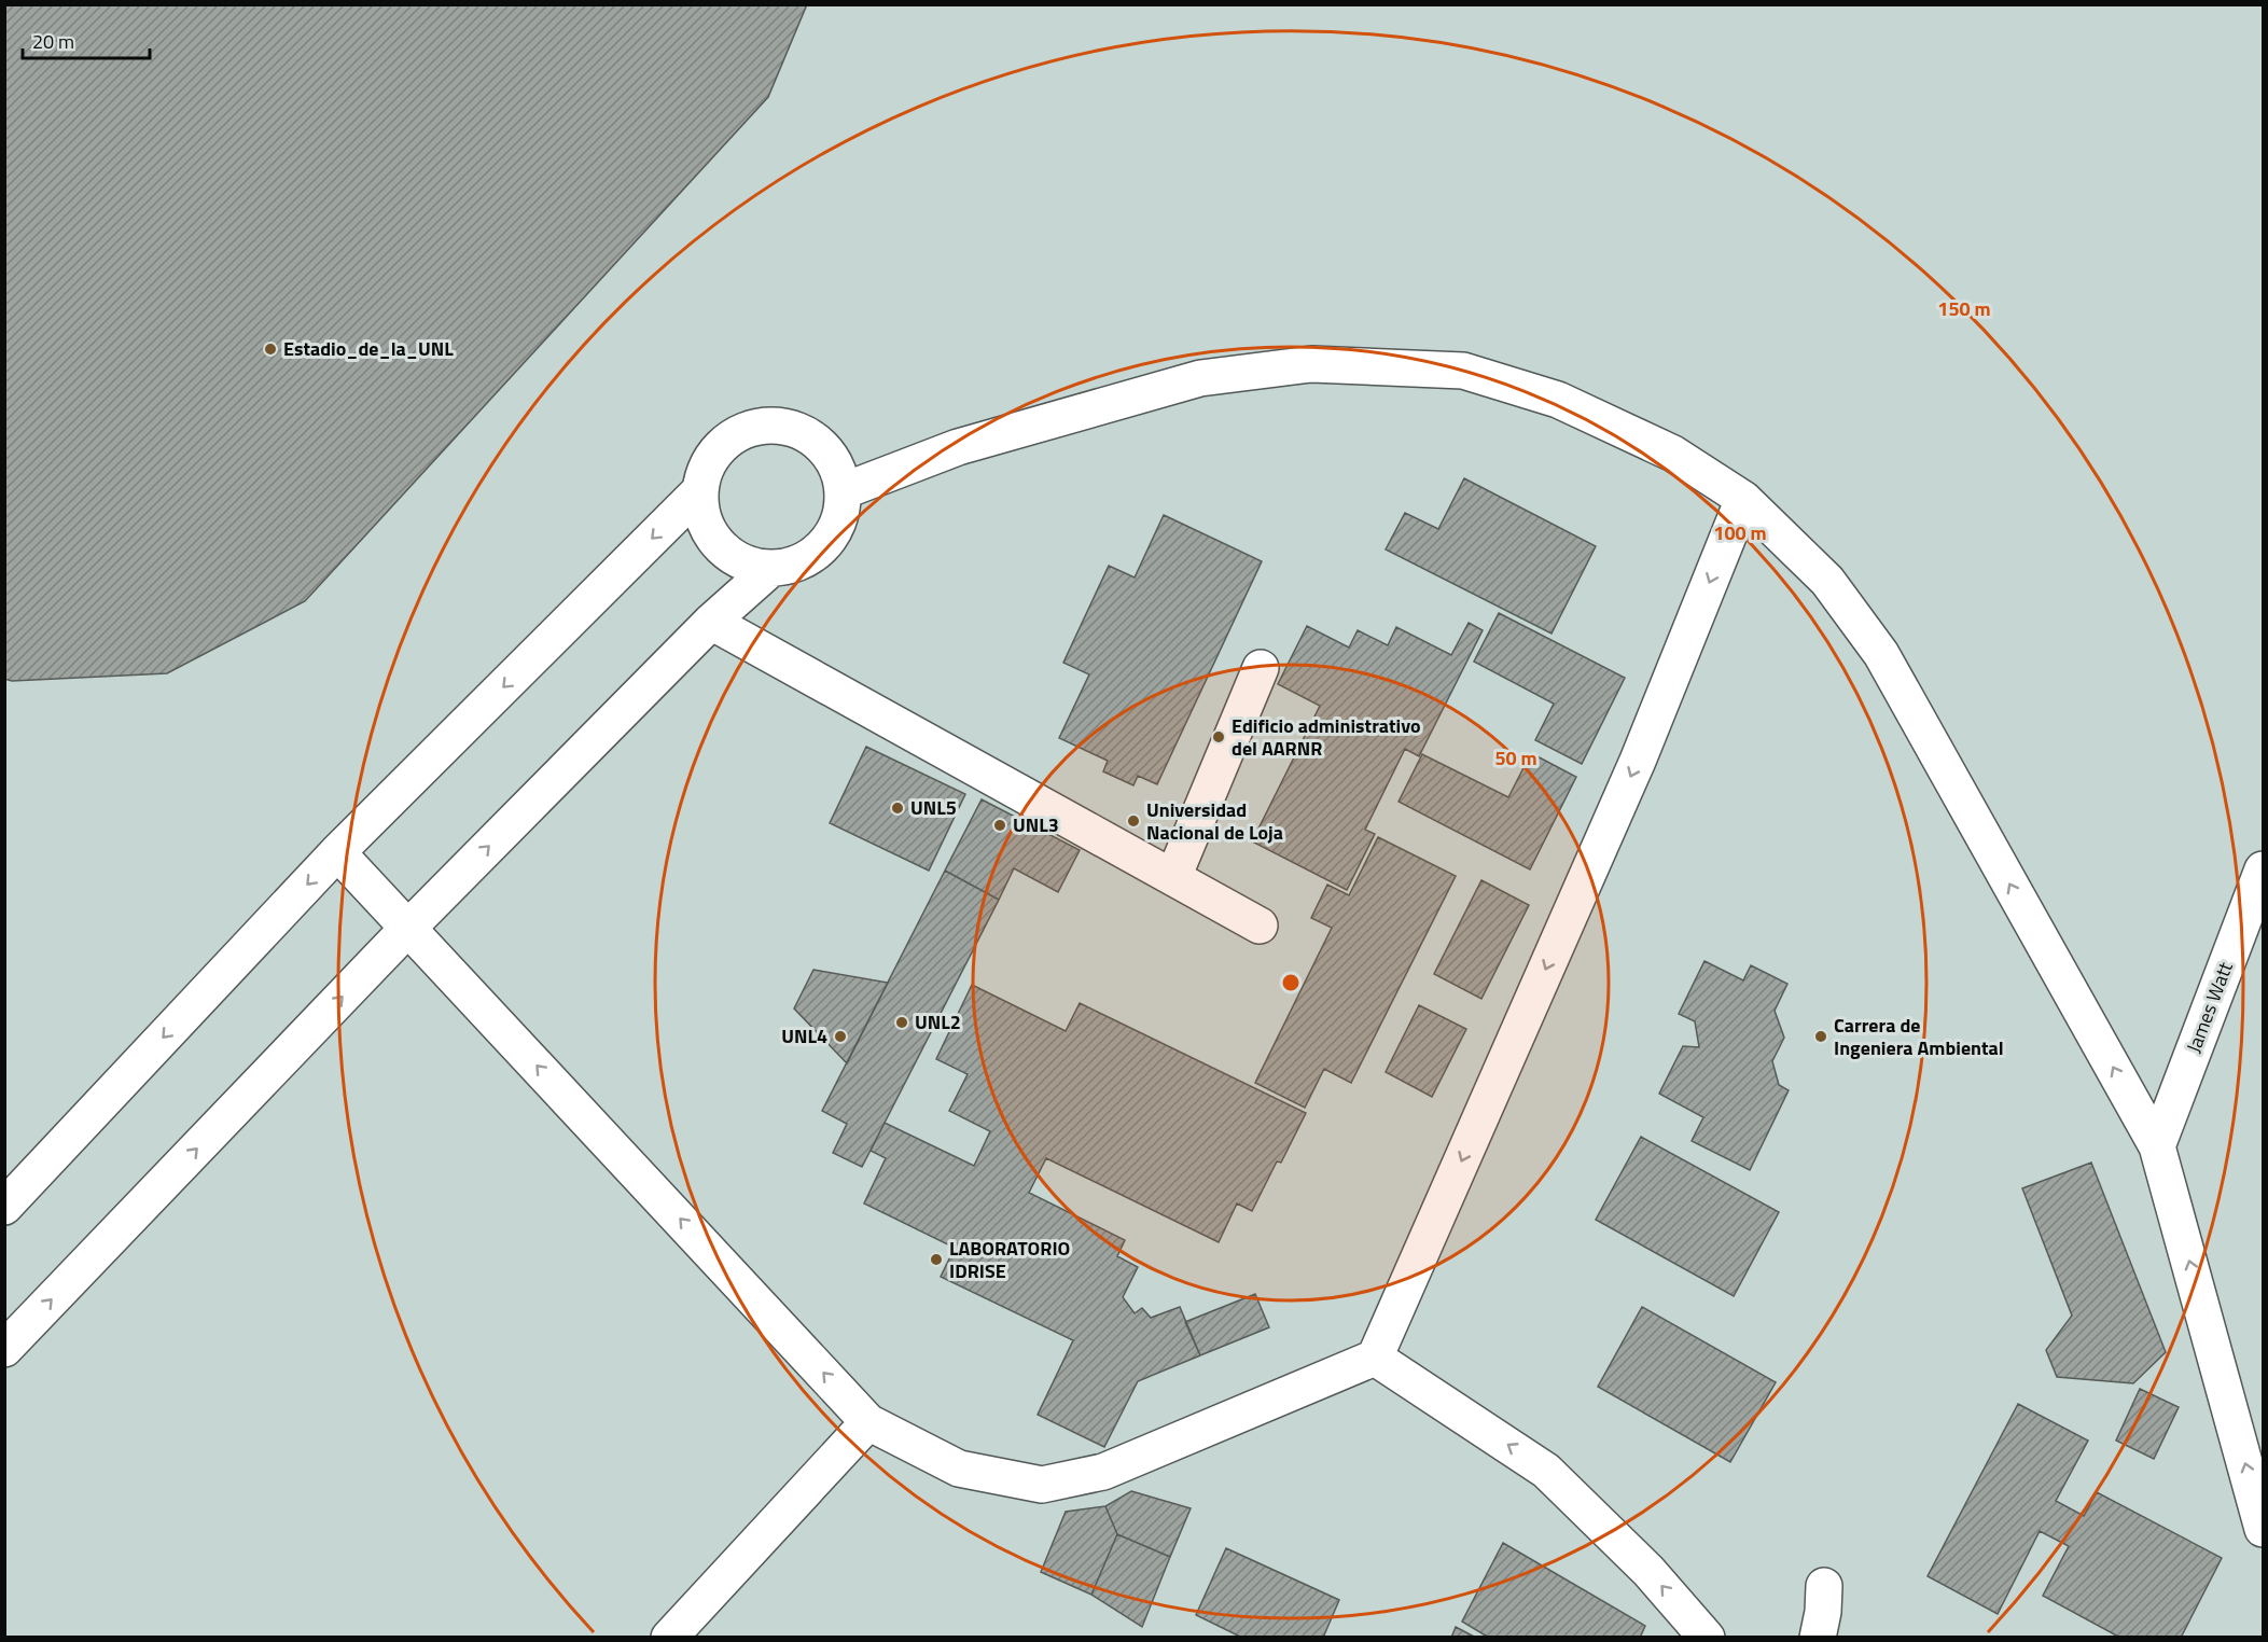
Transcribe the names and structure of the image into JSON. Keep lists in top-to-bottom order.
{
  "streets": {
    "street": ["James Watt"]
  },
  "places": [
    "Estadio_de_la_UNL",
    "Edificio administrativo del AARNR",
    "UNL5",
    "Universidad Nacional de Loja",
    "UNL3",
    "UNL2",
    "UNL4",
    "Carrera de Ingeniera Ambiental",
    "LABORATORIO IDRISE"
  ],
  "scale_bar": "20 m",
  "rings": ["150 m", "100 m", "50 m"]
}
